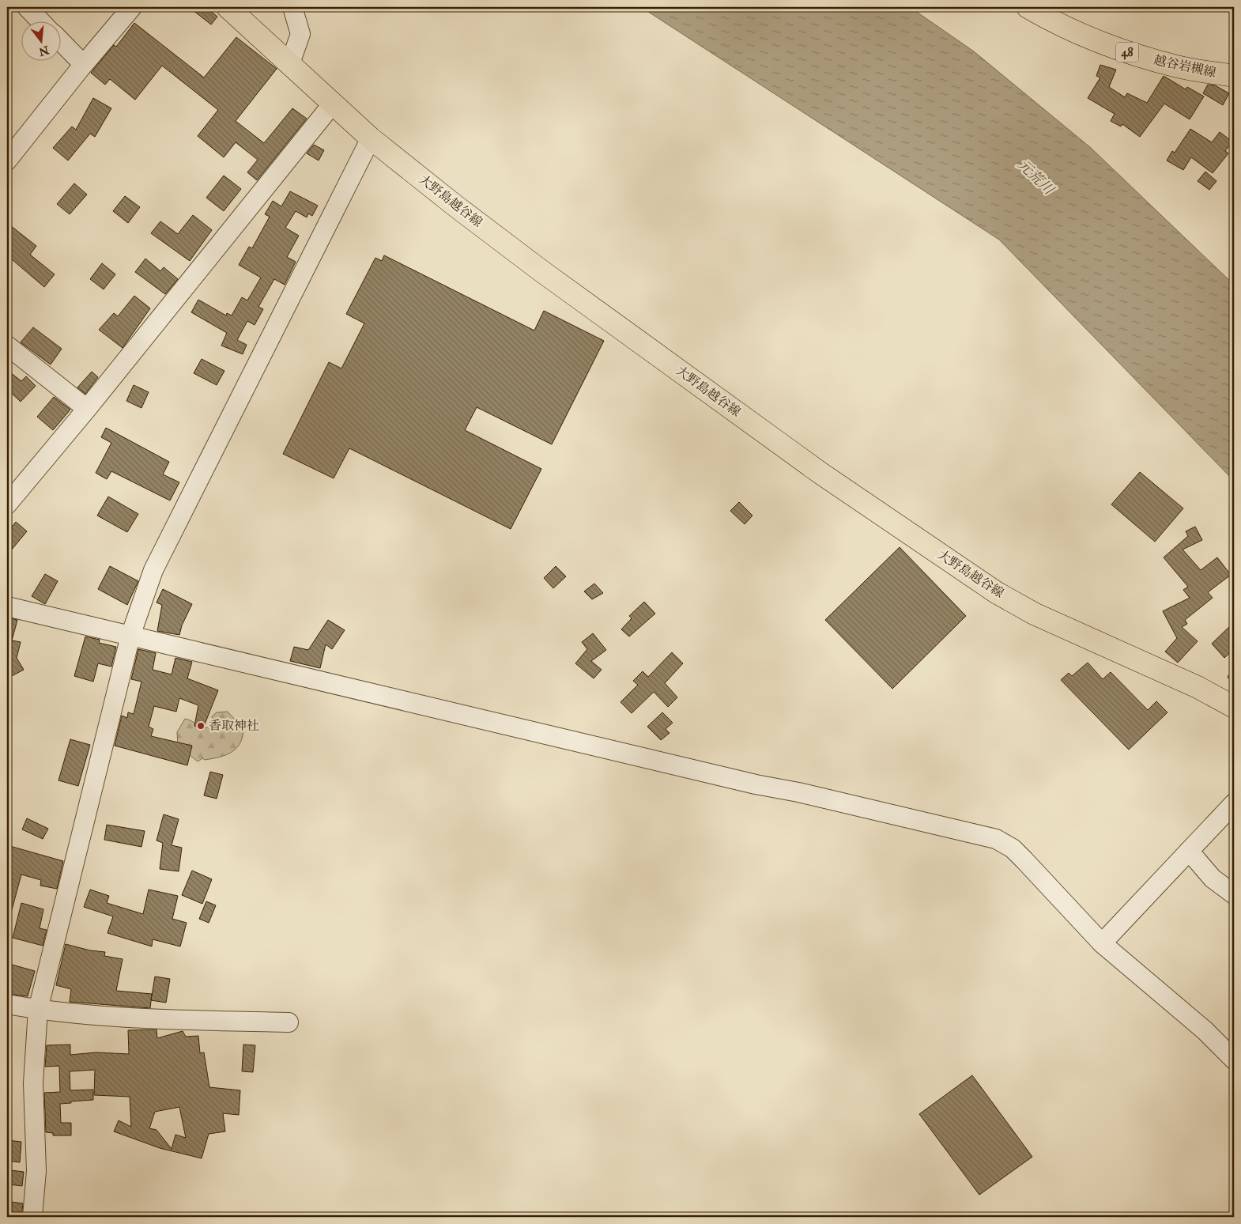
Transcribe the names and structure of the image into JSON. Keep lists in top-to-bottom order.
{
  "streets": {
    "main road": ["48", "越谷岩槻線", "大野島越谷線"]
  },
  "water": ["元荒川"],
  "places": ["香取神社"],
  "north": "bottom"
}
